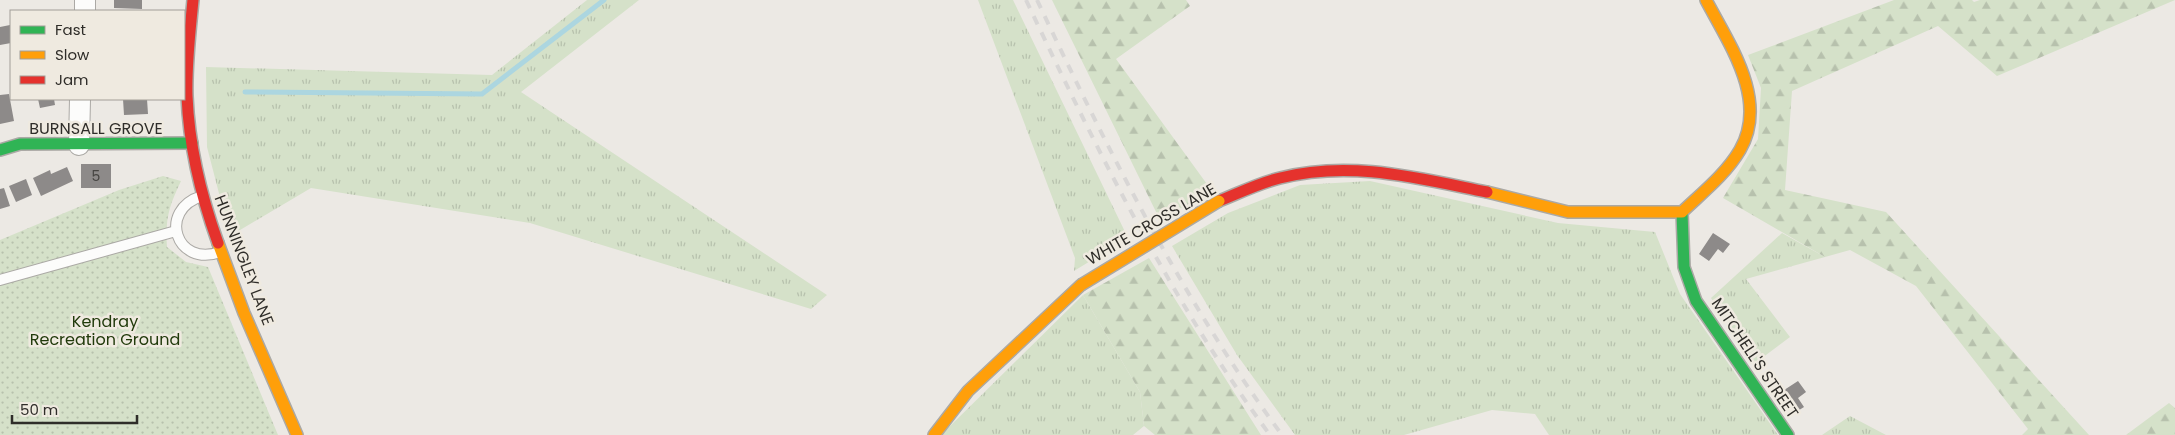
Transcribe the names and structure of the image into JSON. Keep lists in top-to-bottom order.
{
  "streets": {
    "street": [
      "BURNSALL GROVE",
      "WHITE CROSS LANE",
      "HUNNINGLEY LANE",
      "MITCHELL'S STREET"
    ]
  },
  "crossings": [
    ["BURNSALL GROVE", "HUNNINGLEY LANE"],
    ["WHITE CROSS LANE", "MITCHELL'S STREET"]
  ],
  "parks": ["Kendray Recreation Ground"],
  "house_numbers": ["5"],
  "legend": ["Fast", "Slow", "Jam"],
  "scale_bar": "50 m"
}
